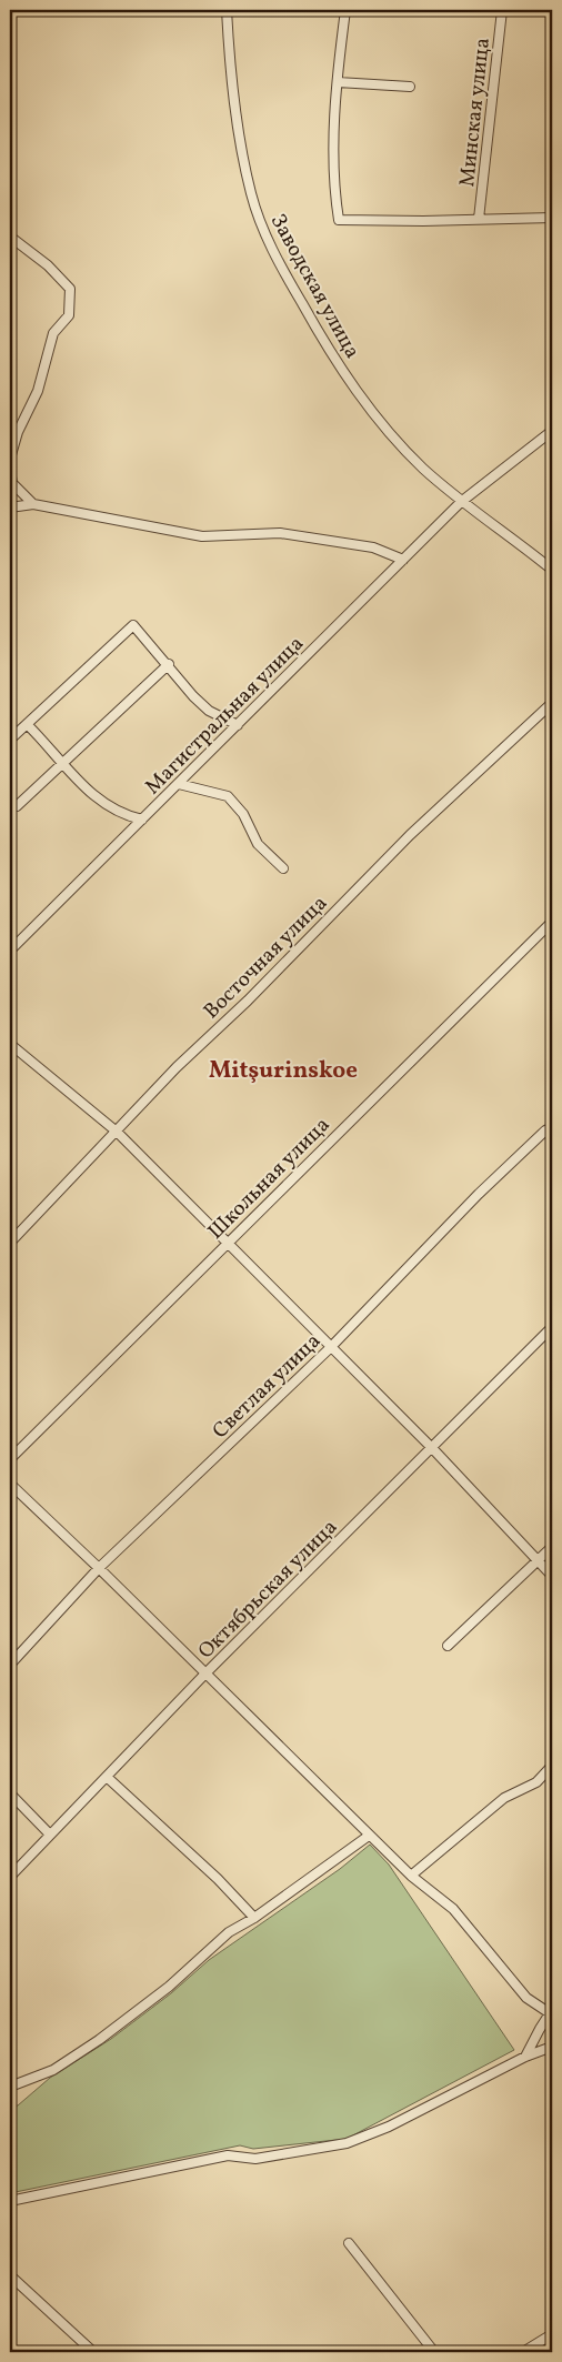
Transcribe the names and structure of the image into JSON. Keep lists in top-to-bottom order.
{
  "streets": {
    "street": [
      "Минская улица",
      "Заводская улица",
      "Магистральная улица",
      "Восточная улица",
      "Школьная улица",
      "Светлая улица",
      "Октябрьская улица"
    ]
  },
  "crossings": [
    ["Заводская улица", "Магистральная улица"]
  ],
  "districts": ["Mitşurinskoe"]
}
